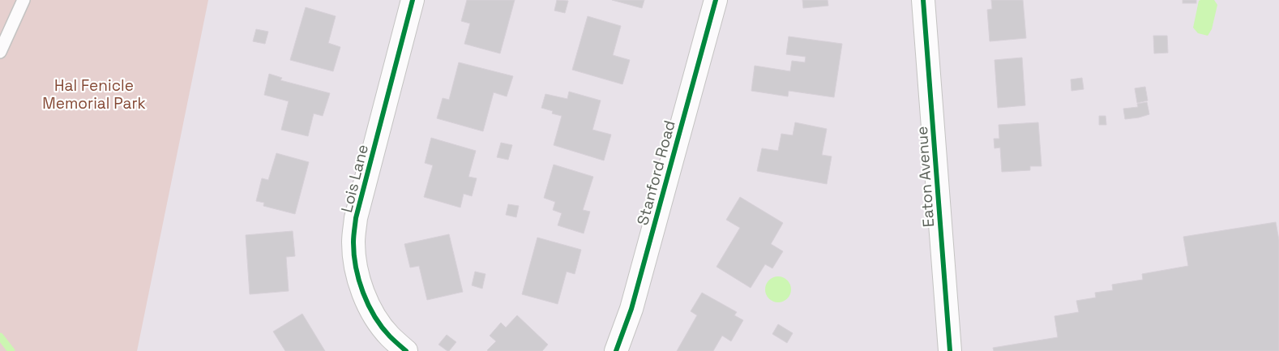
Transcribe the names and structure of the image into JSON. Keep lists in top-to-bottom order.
{
  "streets": {
    "street": ["Stanford Road", "Eaton Avenue", "Lois Lane"]
  },
  "parks": ["Hal Fenicle Memorial Park"]
}
